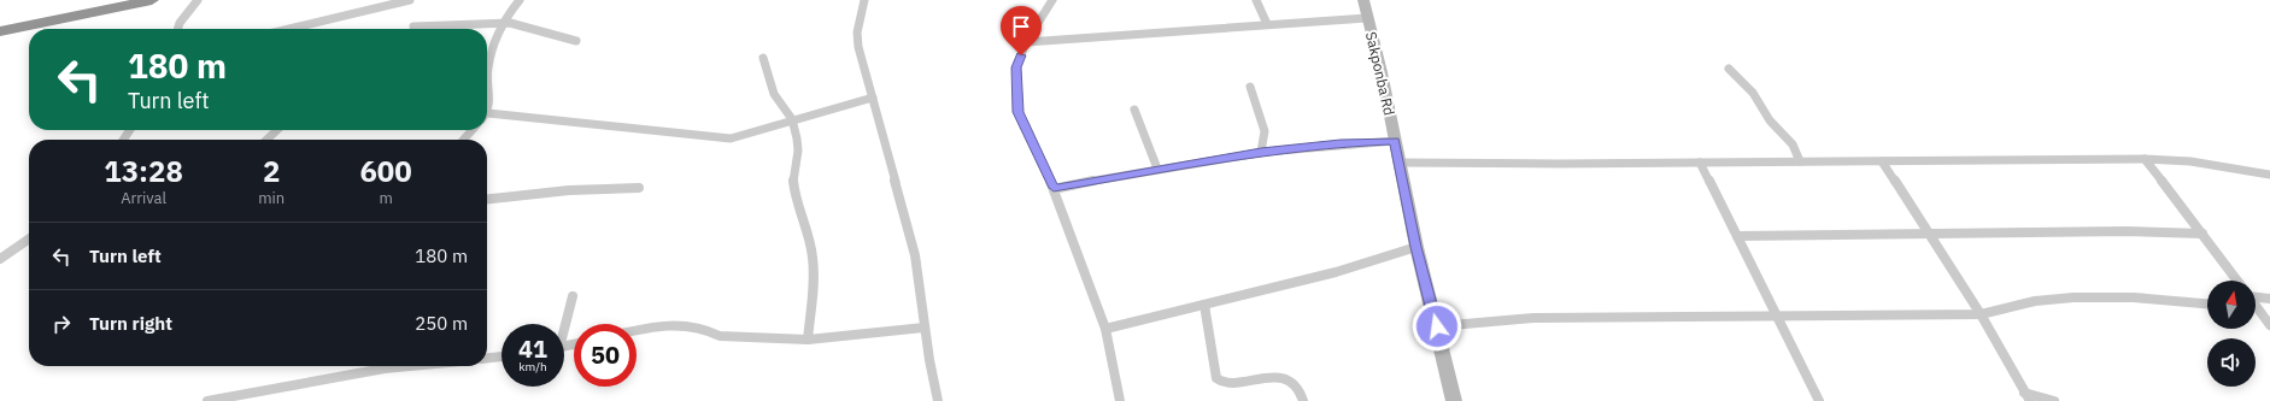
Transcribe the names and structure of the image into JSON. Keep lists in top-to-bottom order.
{
  "streets": {
    "main road": ["Sakponba Rd"]
  },
  "north": "top",
  "page": {
    "turn": ["180 m", "Turn left"],
    "eta": [
      "13:28",
      "Arrival",
      "2",
      "min",
      "600",
      "m"
    ],
    "list": [
      {
        "name": "Turn left",
        "value": "180 m"
      },
      {
        "name": "Turn right",
        "value": "250 m"
      }
    ],
    "speed": "41 km/h",
    "limit": "50"
  }
}
